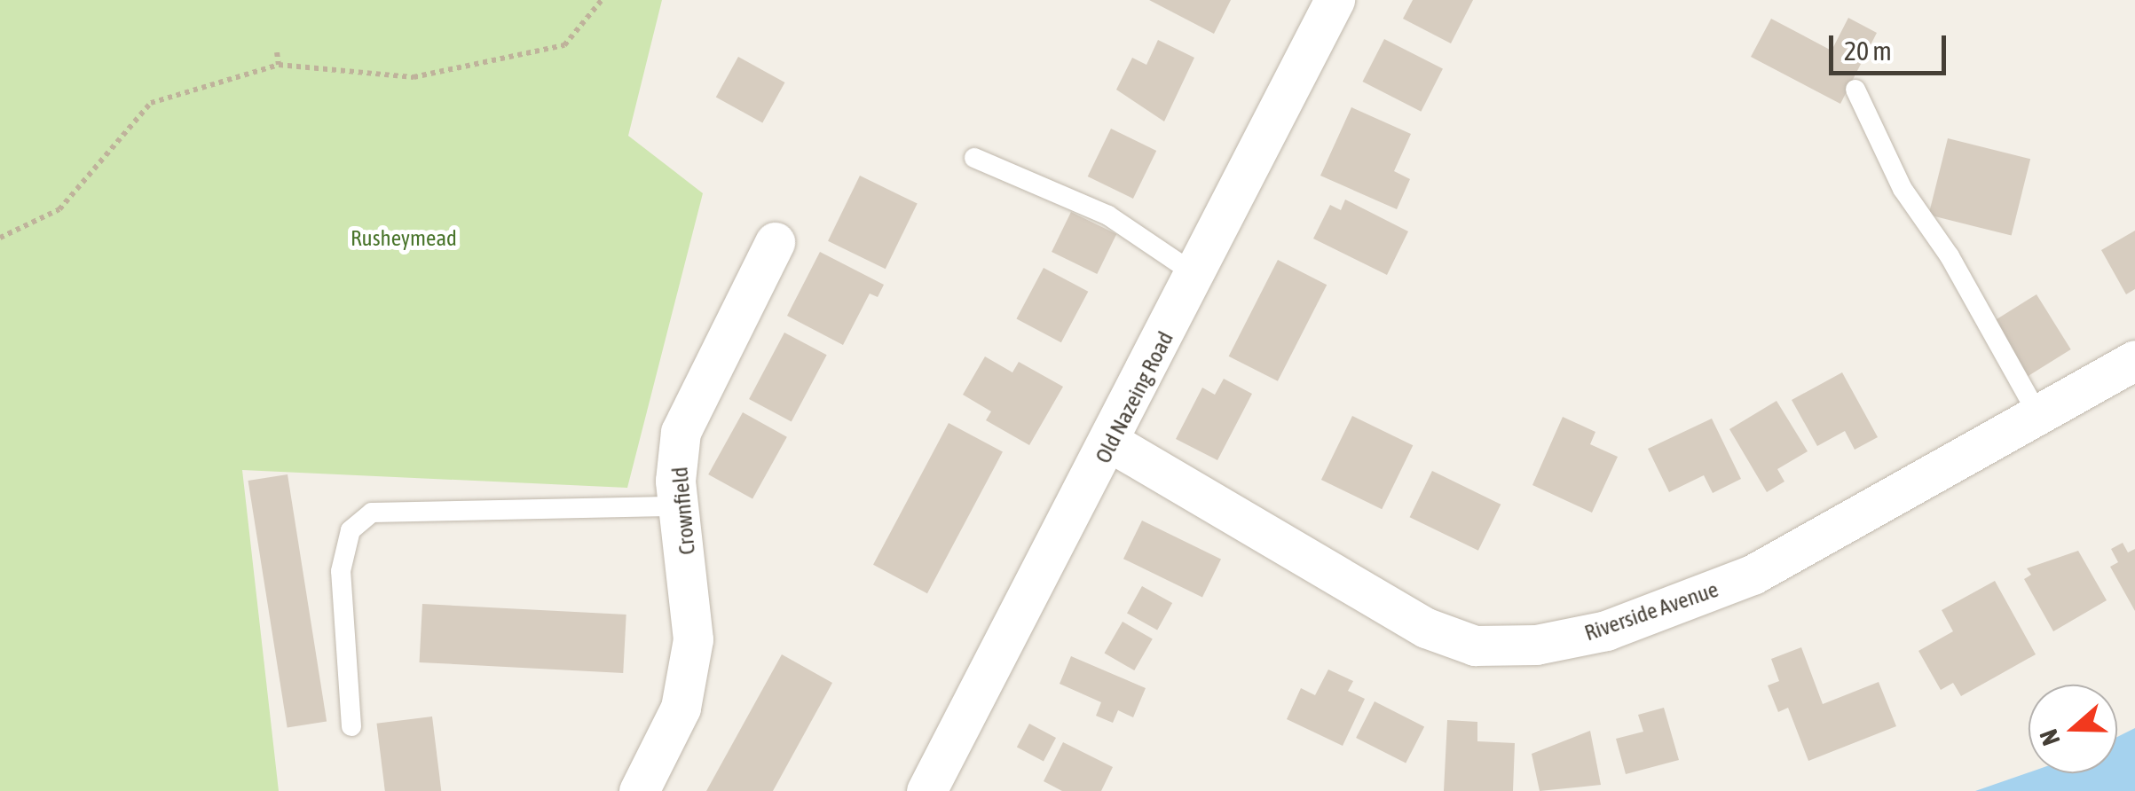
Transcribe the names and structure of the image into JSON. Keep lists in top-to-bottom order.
{
  "streets": {
    "street": ["Old Nazeing Road", "Crownfield", "Riverside Avenue"]
  },
  "crossings": [
    ["Old Nazeing Road", "Riverside Avenue"]
  ],
  "parks": ["Rusheymead"],
  "scale_bar": "20 m",
  "north": "left"
}
